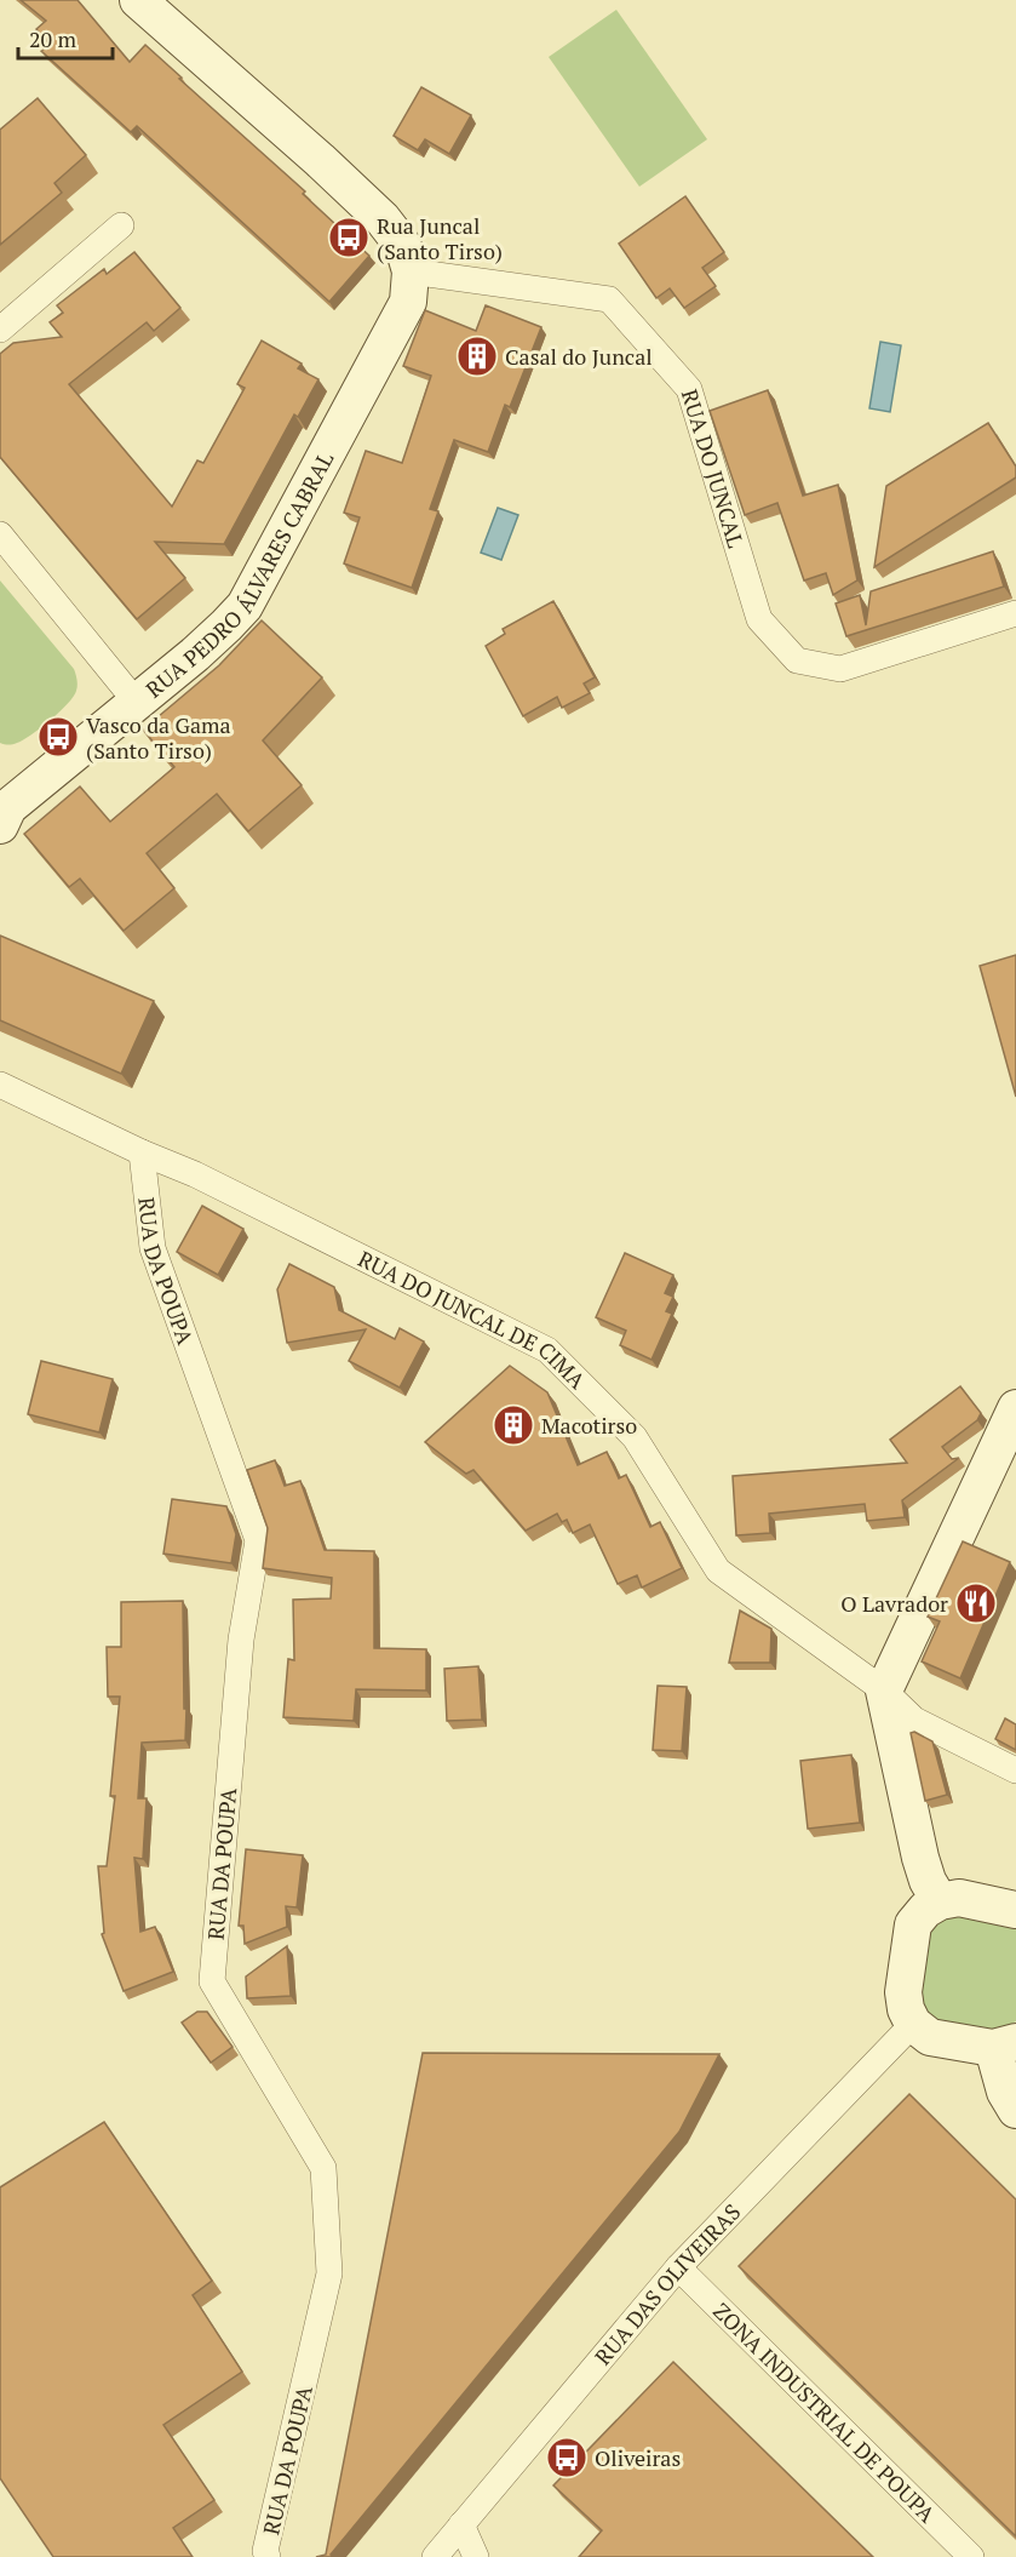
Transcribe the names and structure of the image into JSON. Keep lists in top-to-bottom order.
{
  "streets": {
    "street": [
      "RUA DO JUNCAL",
      "RUA PEDRO ÁLVARES CABRAL",
      "RUA DA POUPA",
      "RUA DO JUNCAL DE CIMA",
      "RUA DAS OLIVEIRAS",
      "ZONA INDUSTRIAL DE POUPA"
    ]
  },
  "crossings": [
    ["RUA DO JUNCAL", "RUA PEDRO ÁLVARES CABRAL"],
    ["RUA DA POUPA", "RUA DO JUNCAL DE CIMA"],
    ["RUA DAS OLIVEIRAS", "ZONA INDUSTRIAL DE POUPA"]
  ],
  "places": {
    "bus stop": ["Rua Juncal (Santo Tirso)", "Vasco da Gama (Santo Tirso)", "Oliveiras"],
    "building": ["Casal do Juncal", "Macotirso"],
    "restaurant": ["O Lavrador"]
  },
  "scale_bar": "20 m"
}
